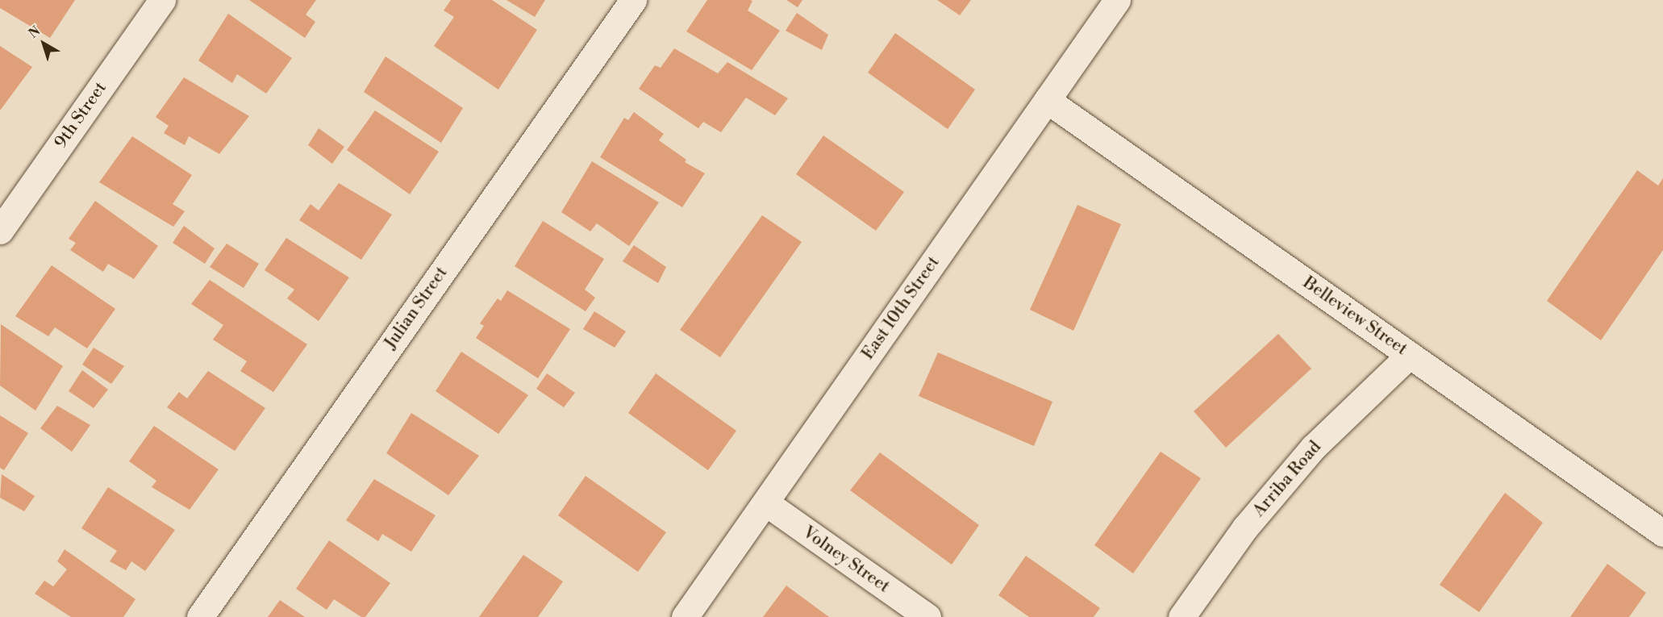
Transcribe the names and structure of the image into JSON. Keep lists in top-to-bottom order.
{
  "streets": {
    "street": [
      "9th Street",
      "Julian Street",
      "East 10th Street",
      "Belleview Street",
      "Arriba Road",
      "Volney Street"
    ]
  },
  "crossings": [
    ["East 10th Street", "Belleview Street"],
    ["East 10th Street", "Volney Street"],
    ["Belleview Street", "Arriba Road"]
  ],
  "north": "top left"
}
